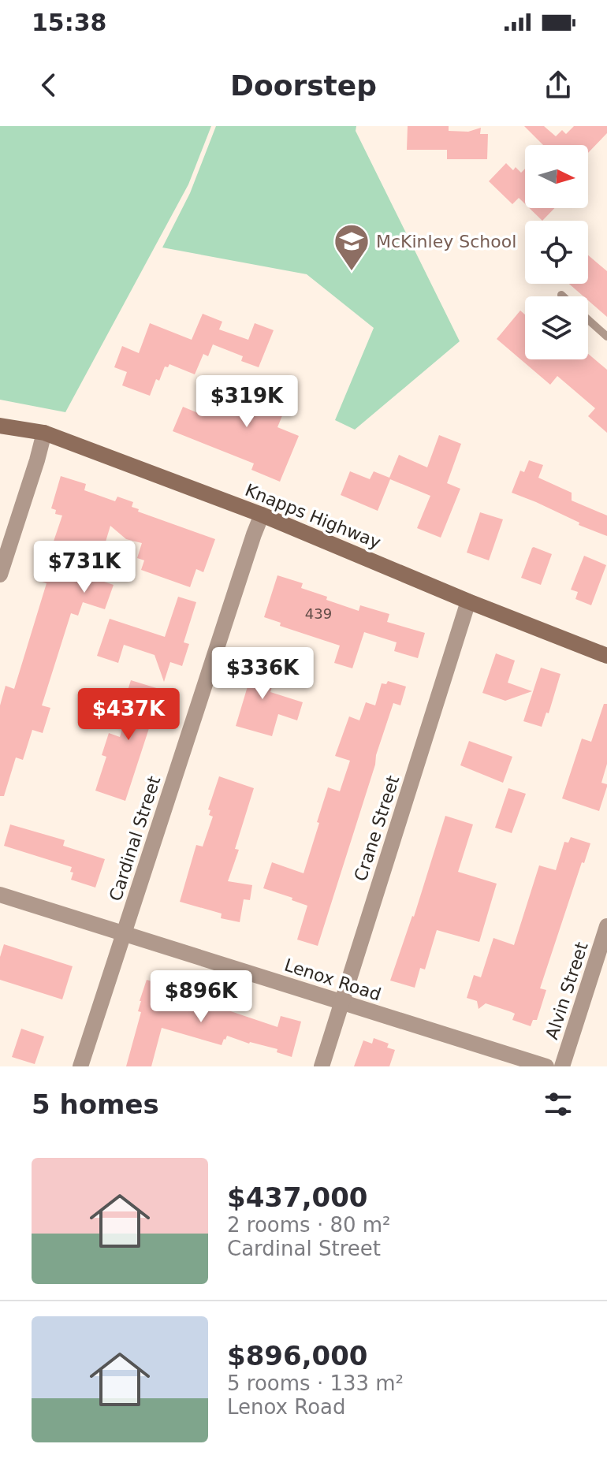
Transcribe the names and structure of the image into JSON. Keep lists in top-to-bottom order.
{
  "streets": {
    "street": [
      "Knapps Highway",
      "Crane Street",
      "Cardinal Street",
      "Lenox Road",
      "Alvin Street"
    ]
  },
  "crossings": [
    ["Knapps Highway", "Crane Street"],
    ["Knapps Highway", "Cardinal Street"],
    ["Crane Street", "Lenox Road"],
    ["Cardinal Street", "Lenox Road"]
  ],
  "places": {
    "school or university": ["McKinley School"]
  },
  "house_numbers": ["439"],
  "north": "right",
  "page": {
    "status": "15:38",
    "header": "Doorstep",
    "price": [
      "$319K",
      "$731K",
      "$336K",
      "$437K",
      "$896K"
    ],
    "heading": "5 homes",
    "list": [
      {
        "name": "$437,000",
        "note": "2 rooms · 80 m² · Cardinal Street"
      },
      {
        "name": "$896,000",
        "note": "5 rooms · 133 m² · Lenox Road"
      }
    ]
  }
}
